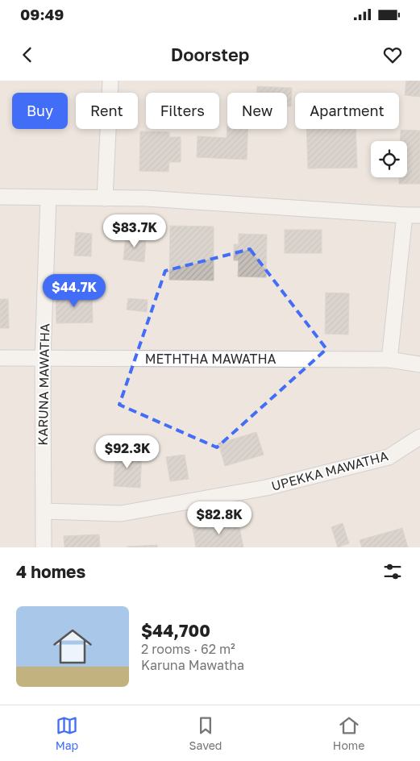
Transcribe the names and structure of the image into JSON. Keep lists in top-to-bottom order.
{
  "streets": {
    "street": ["METHTHA MAWATHA", "KARUNA MAWATHA", "UPEKKA MAWATHA"]
  },
  "crossings": [
    ["METHTHA MAWATHA", "KARUNA MAWATHA"],
    ["KARUNA MAWATHA", "UPEKKA MAWATHA"]
  ],
  "page": {
    "status": "09:49",
    "header": "Doorstep",
    "chip": [
      "Buy",
      "Rent",
      "Filters",
      "New",
      "Apartment"
    ],
    "price": [
      "$83.7K",
      "$44.7K",
      "$92.3K",
      "$82.8K"
    ],
    "heading": "4 homes",
    "list": [
      {
        "name": "$44,700",
        "note": "2 rooms · 62 m² · Karuna Mawatha"
      }
    ],
    "tabs": ["Map", "Saved", "Home"]
  }
}
